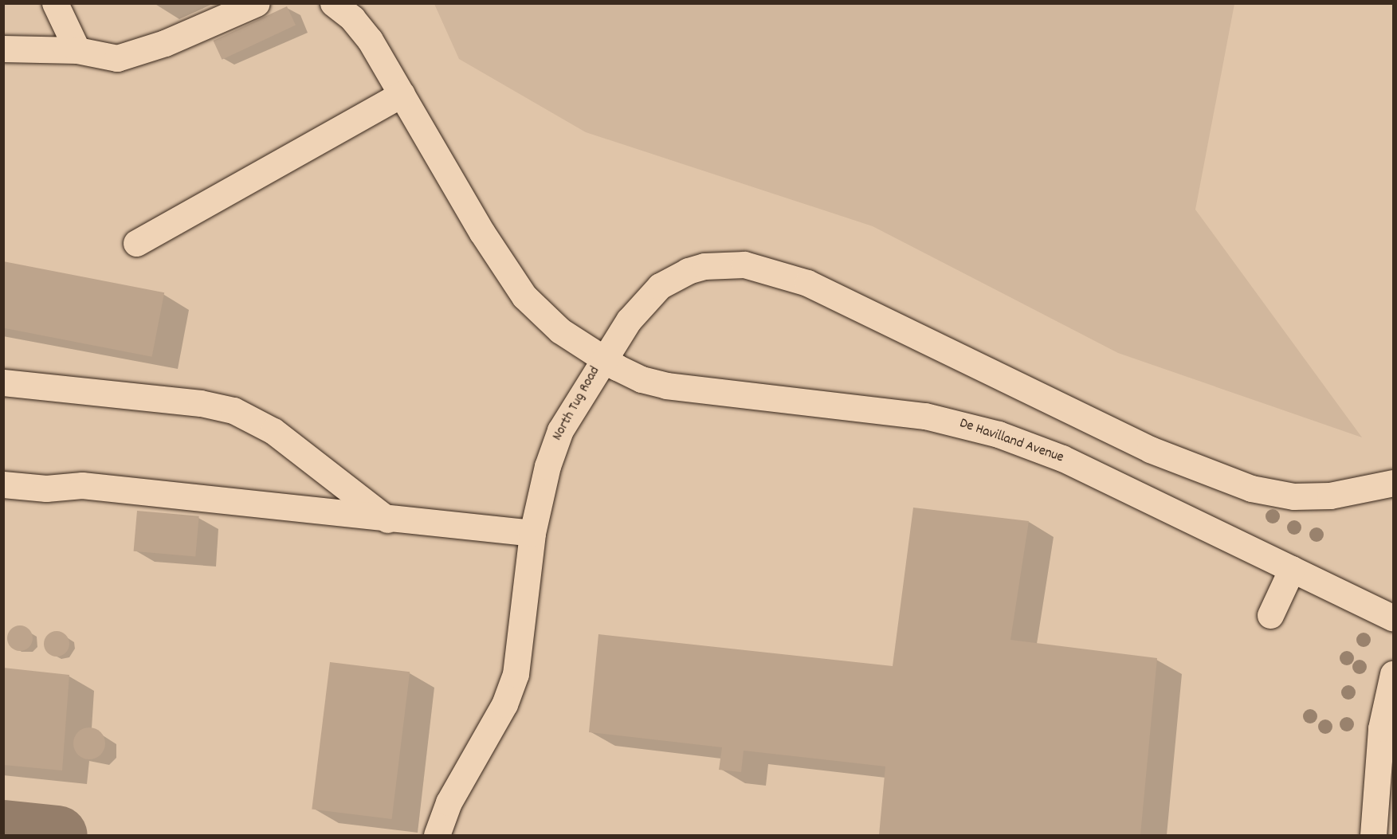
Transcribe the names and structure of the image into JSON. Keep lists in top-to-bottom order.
{
  "streets": {
    "street": ["North Tug Road", "De Havilland Avenue"]
  },
  "crossings": [
    ["North Tug Road", "De Havilland Avenue"]
  ]
}
